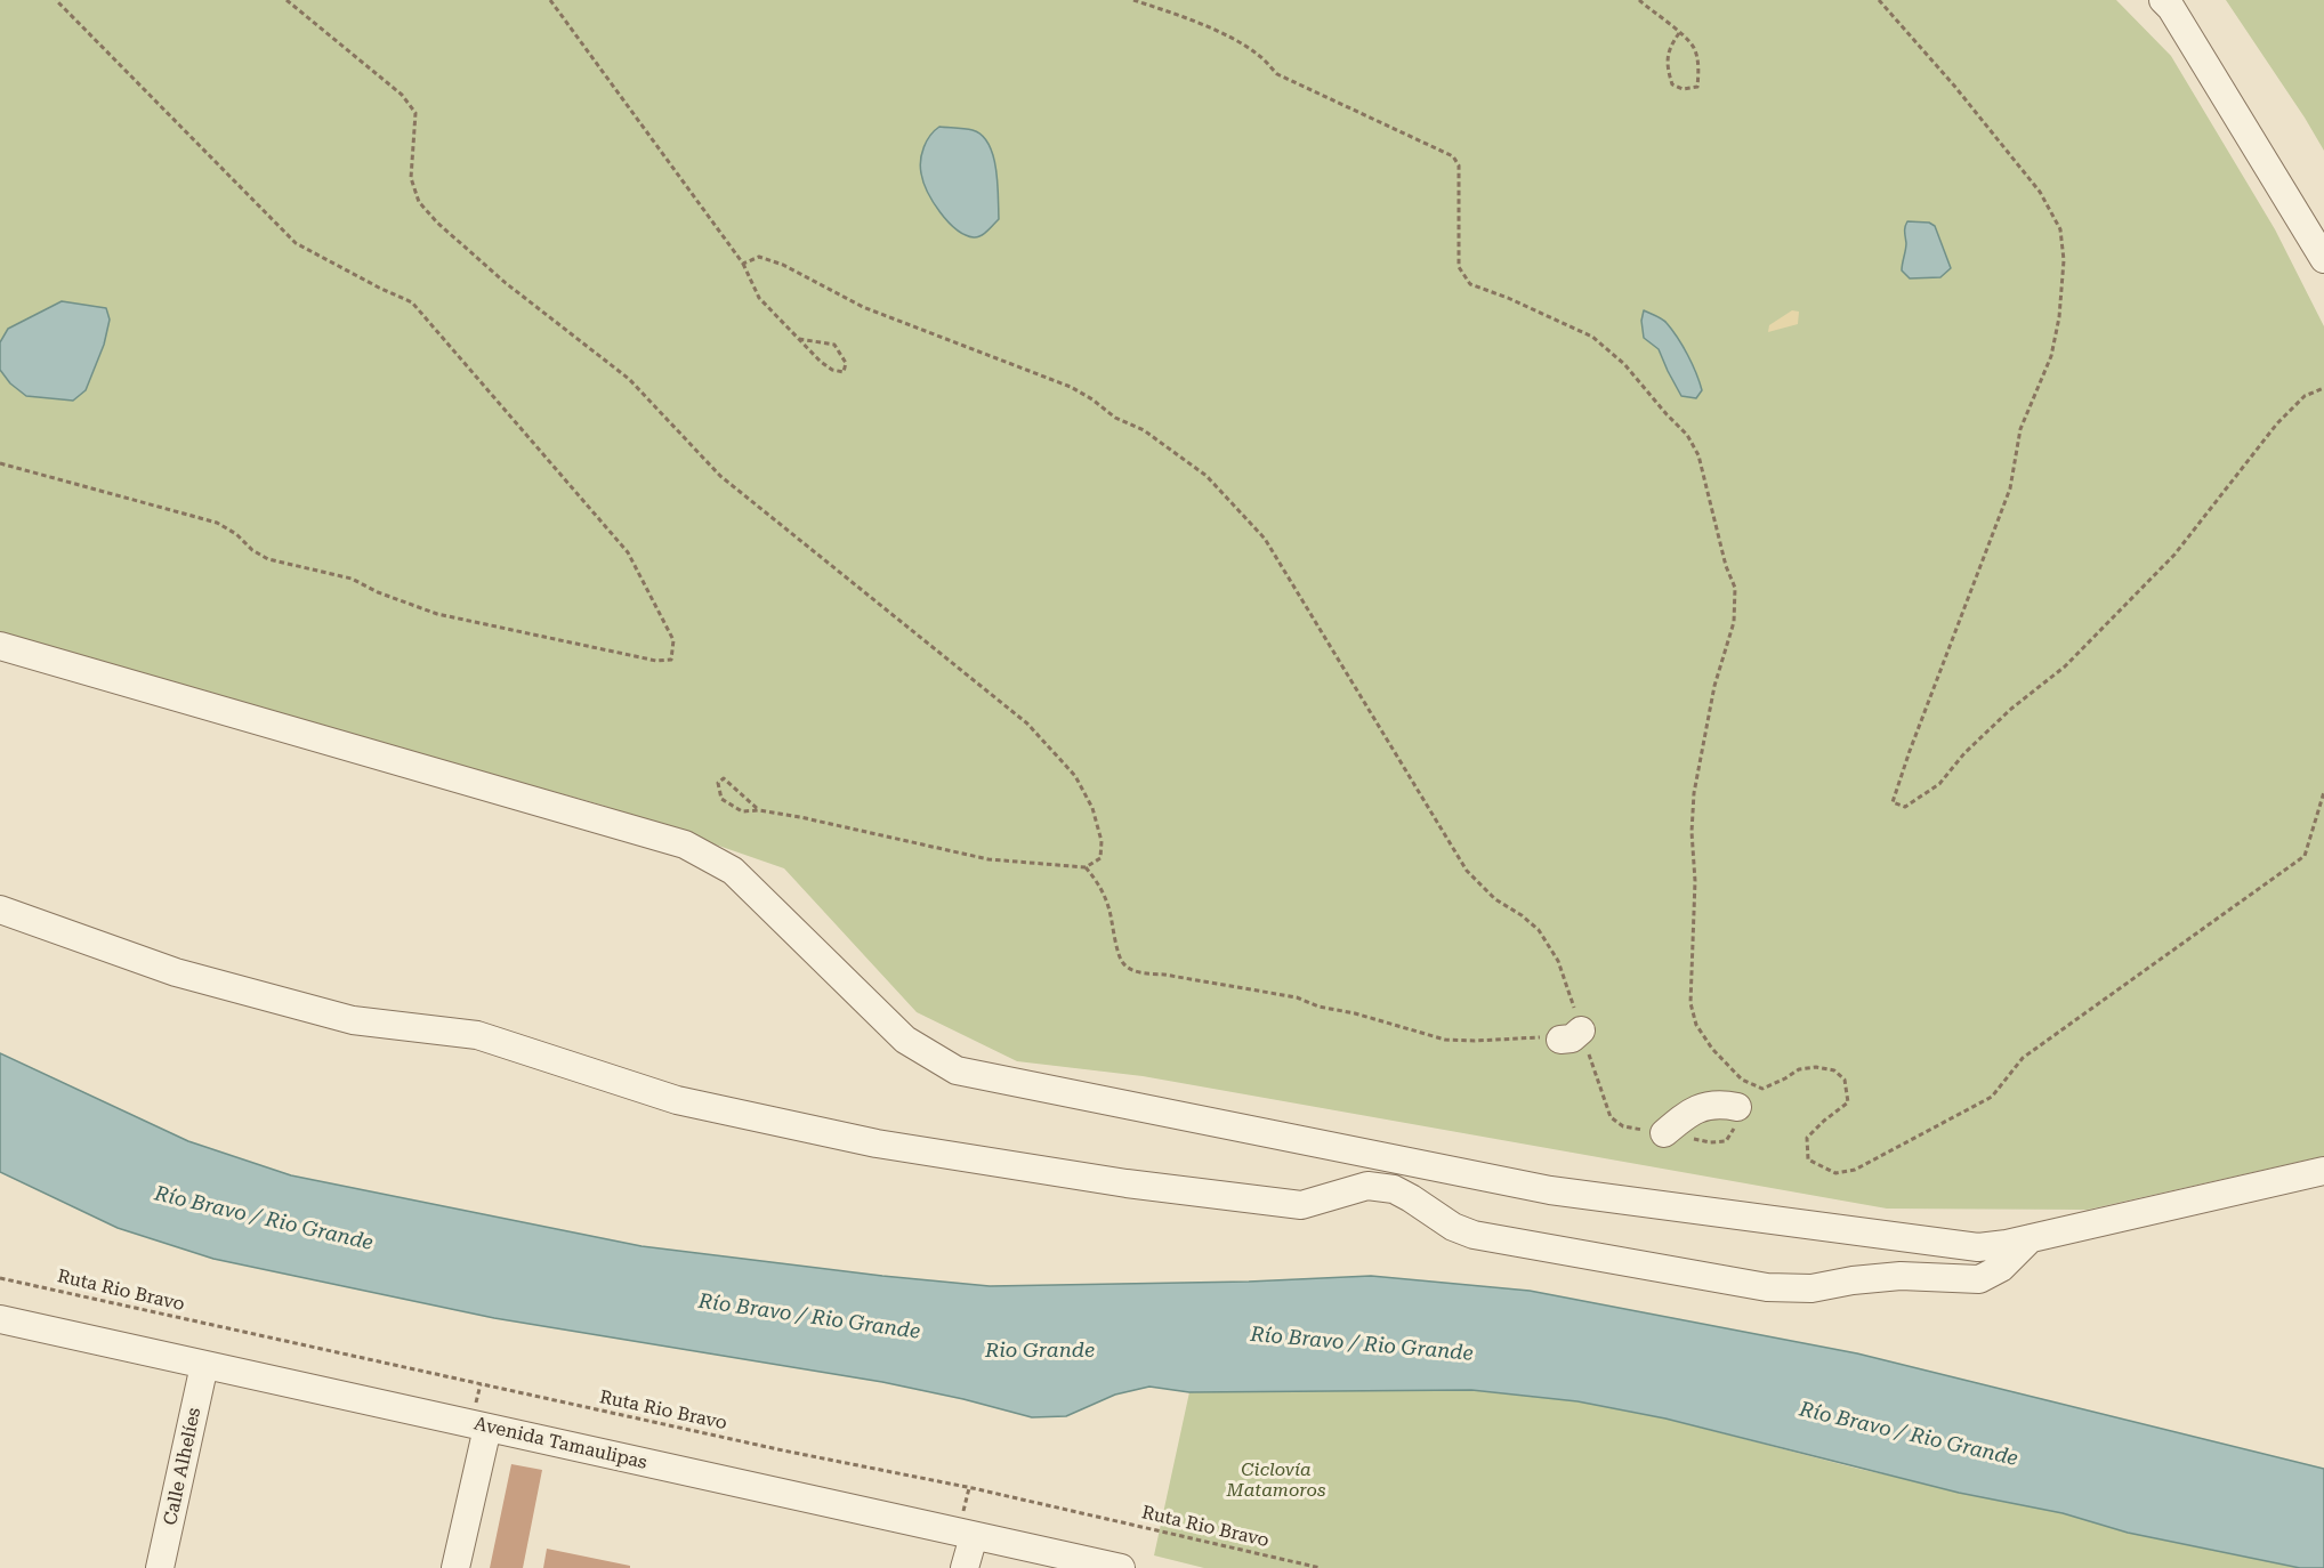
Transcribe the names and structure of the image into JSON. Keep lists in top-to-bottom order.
{
  "streets": {
    "street": ["Avenida Tamaulipas", "Calle Alhelíes"],
    "path": ["Ruta Rio Bravo"]
  },
  "crossings": [
    ["Avenida Tamaulipas", "Calle Alhelíes"]
  ],
  "water": ["Río Bravo / Rio Grande", "Rio Grande"],
  "parks": ["Ciclovía Matamoros"]
}
